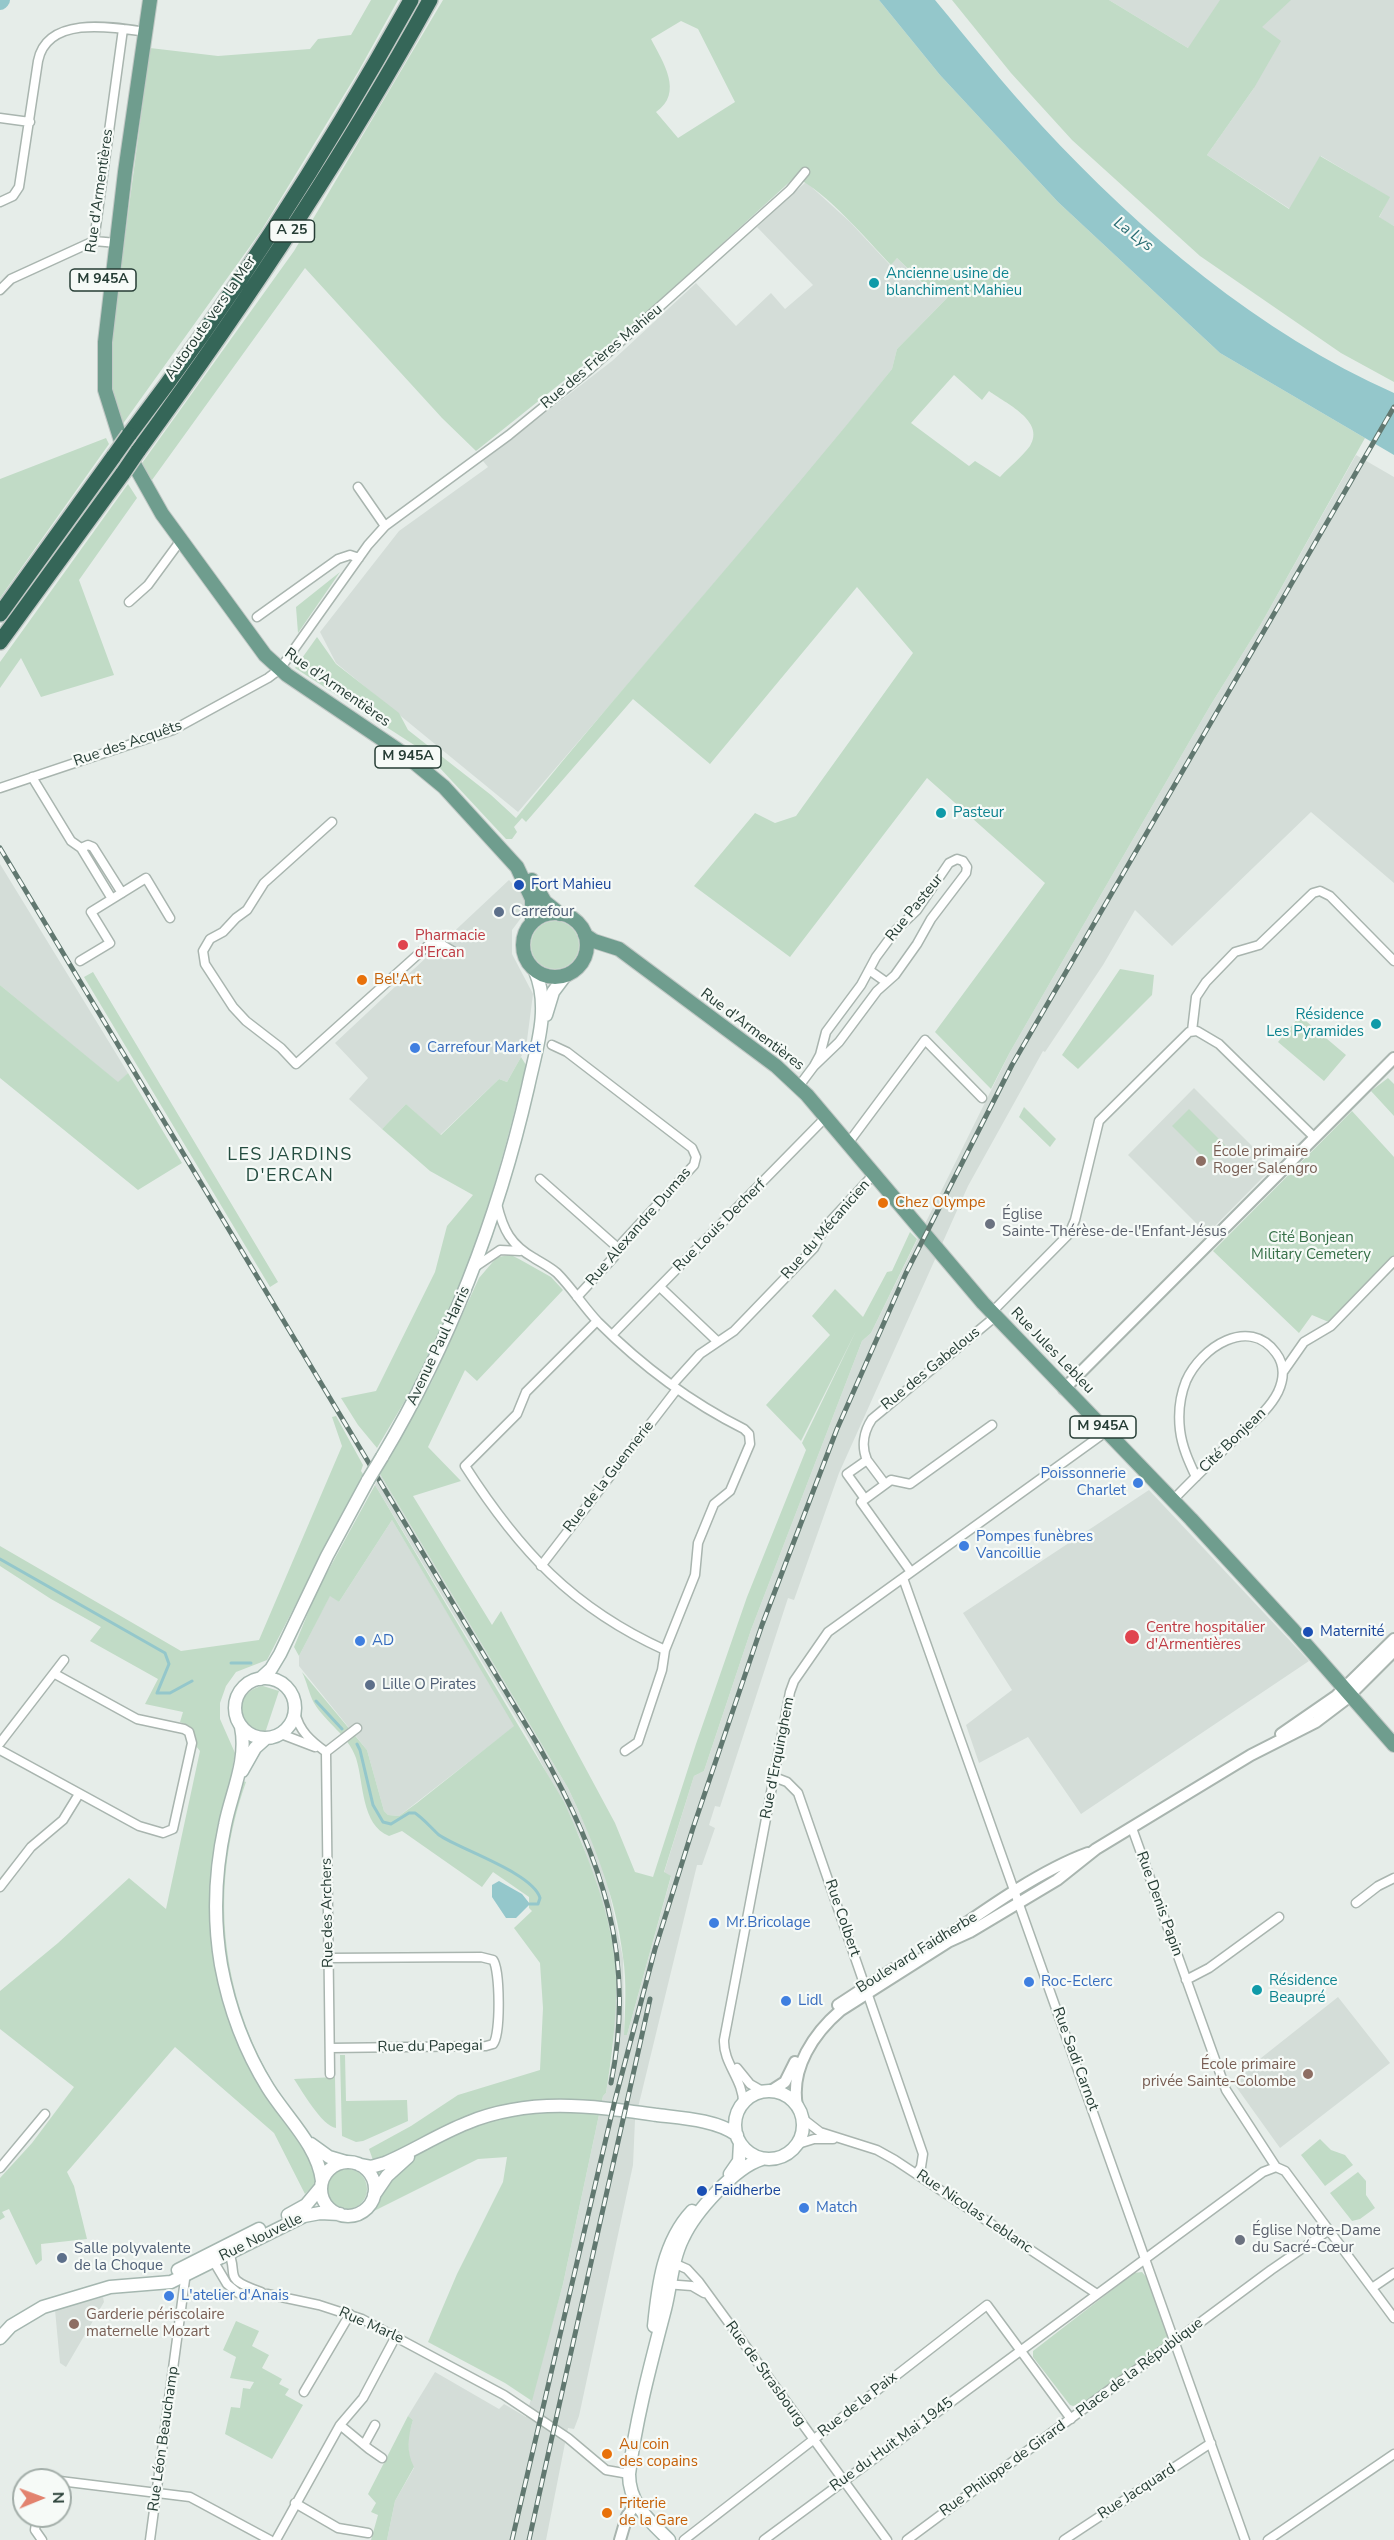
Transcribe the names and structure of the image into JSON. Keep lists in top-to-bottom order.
{
  "streets": {
    "highway": ["A 25", "Autoroute vers la Mer"],
    "main road": [
      "Rue d'Armentières",
      "M 945A",
      "Avenue Paul Harris",
      "Rue Jules Lebleu",
      "Rue Nouvelle"
    ],
    "street": [
      "Rue des Frères Mahieu",
      "Rue des Acquêts",
      "Rue Pasteur",
      "Rue Louis Decherf",
      "Rue Alexandre Dumas",
      "Rue du Mécanicien",
      "Rue des Gabelous",
      "Cité Bonjean",
      "Rue de la Guennerie",
      "Rue d'Erquinghem",
      "Rue Denis Papin",
      "Rue des Archers",
      "Rue Colbert",
      "Boulevard Faidherbe",
      "Rue du Papegai",
      "Rue Sadi Carnot",
      "Rue Nicolas Leblanc",
      "Rue Marle",
      "Place de la République",
      "Rue de Strasbourg",
      "Rue de la Paix",
      "Rue Léon Beauchamp",
      "Rue du Huit Mai 1945",
      "Rue Philippe de Girard",
      "Rue Jacquard"
    ]
  },
  "crossings": [
    ["Rue d'Armentières", "Rue des Frères Mahieu"],
    ["Rue d'Armentières", "Rue des Acquêts"],
    ["Rue d'Armentières", "Rue Pasteur"],
    ["Rue d'Armentières", "Rue Louis Decherf"],
    ["Rue d'Armentières", "Rue du Mécanicien"],
    ["Rue d'Armentières", "Avenue Paul Harris"],
    ["Rue d'Armentières", "Rue Jules Lebleu"],
    ["Rue des Frères Mahieu", "Rue des Acquêts"],
    ["Rue du Mécanicien", "Rue de la Guennerie"],
    ["Avenue Paul Harris", "Rue d'Erquinghem"],
    ["Avenue Paul Harris", "Boulevard Faidherbe"],
    ["Avenue Paul Harris", "Rue Nicolas Leblanc"],
    ["Avenue Paul Harris", "Rue Nouvelle"],
    ["Rue Jules Lebleu", "Rue des Gabelous"],
    ["Rue Jules Lebleu", "Cité Bonjean"],
    ["Rue Jules Lebleu", "Rue d'Erquinghem"],
    ["Rue Jules Lebleu", "Boulevard Faidherbe"],
    ["Rue d'Erquinghem", "Rue Colbert"],
    ["Rue d'Erquinghem", "Boulevard Faidherbe"],
    ["Rue d'Erquinghem", "Rue Sadi Carnot"],
    ["Rue d'Erquinghem", "Rue Nicolas Leblanc"],
    ["Rue Denis Papin", "Boulevard Faidherbe"],
    ["Rue Denis Papin", "Place de la République"],
    ["Rue des Archers", "Rue du Papegai"],
    ["Rue Colbert", "Boulevard Faidherbe"],
    ["Rue Colbert", "Rue Nicolas Leblanc"],
    ["Boulevard Faidherbe", "Rue Sadi Carnot"],
    ["Boulevard Faidherbe", "Rue Nicolas Leblanc"],
    ["Rue Sadi Carnot", "Place de la République"],
    ["Rue Sadi Carnot", "Rue Jacquard"],
    ["Rue Nouvelle", "Rue Marle"],
    ["Rue Nouvelle", "Rue Léon Beauchamp"],
    ["Place de la République", "Rue de la Paix"],
    ["Place de la République", "Rue du Huit Mai 1945"],
    ["Place de la République", "Rue Philippe de Girard"],
    ["Rue de Strasbourg", "Rue de la Paix"],
    ["Rue de Strasbourg", "Rue du Huit Mai 1945"],
    ["Rue de la Paix", "Rue du Huit Mai 1945"]
  ],
  "districts": ["LES JARDINS D'ERCAN"],
  "water": ["La Lys"],
  "parks": ["Cité Bonjean Military Cemetery"],
  "places": [
    "Ancienne usine de blanchiment Mahieu",
    "Pasteur",
    "Fort Mahieu",
    "Carrefour",
    "Pharmacie d'Ercan",
    "Bel'Art",
    "Résidence Les Pyramides",
    "Carrefour Market",
    "École primaire Roger Salengro",
    "Chez Olympe",
    "Église Sainte-Thérèse-de-l'Enfant-Jésus",
    "Poissonnerie Charlet",
    "Pompes funèbres Vancoillie",
    "Maternité",
    "Centre hospitalier d'Armentières",
    "AD",
    "Lille O Pirates",
    "Mr.Bricolage",
    "Roc-Eclerc",
    "Résidence Beaupré",
    "Lidl",
    "École primaire privée Sainte-Colombe",
    "Faidherbe",
    "Match",
    "Église Notre-Dame du Sacré-Cœur",
    "Salle polyvalente de la Choque",
    "L'atelier d'Anais",
    "Garderie périscolaire maternelle Mozart",
    "Au coin des copains",
    "Friterie de la Gare"
  ],
  "north": "right"
}
